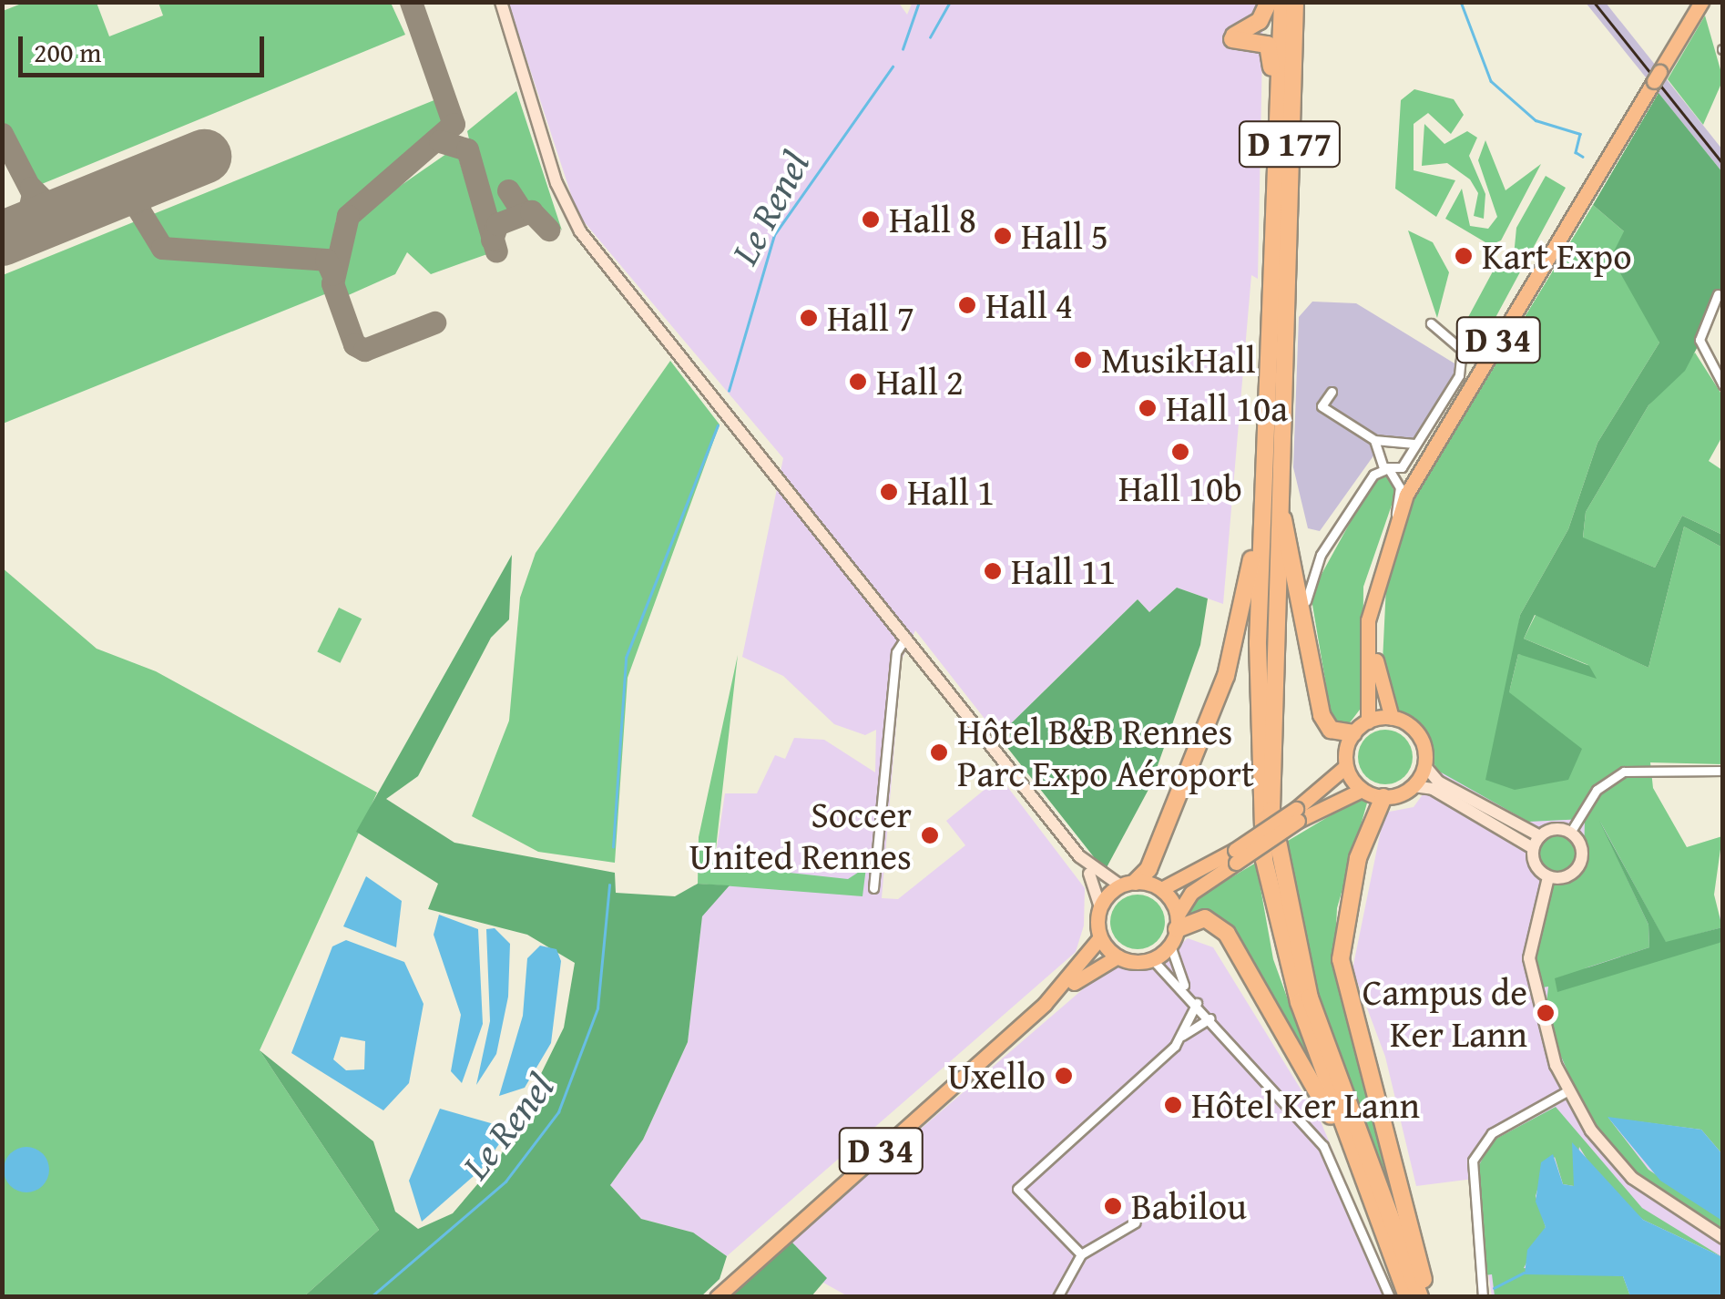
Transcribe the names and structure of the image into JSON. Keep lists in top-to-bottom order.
{
  "streets": {
    "highway": ["D 177"],
    "main road": ["D 34"]
  },
  "water": ["Le Renel"],
  "places": [
    "Hall 8",
    "Hall 5",
    "Kart Expo",
    "Hall 4",
    "Hall 7",
    "MusikHall",
    "Hall 2",
    "Hall 10a",
    "Hall 10b",
    "Hall 1",
    "Hall 11",
    "Hôtel B&B Rennes Parc Expo Aéroport",
    "Soccer United Rennes",
    "Campus de Ker Lann",
    "Uxello",
    "Hôtel Ker Lann",
    "Babilou"
  ],
  "scale_bar": "200 m"
}
